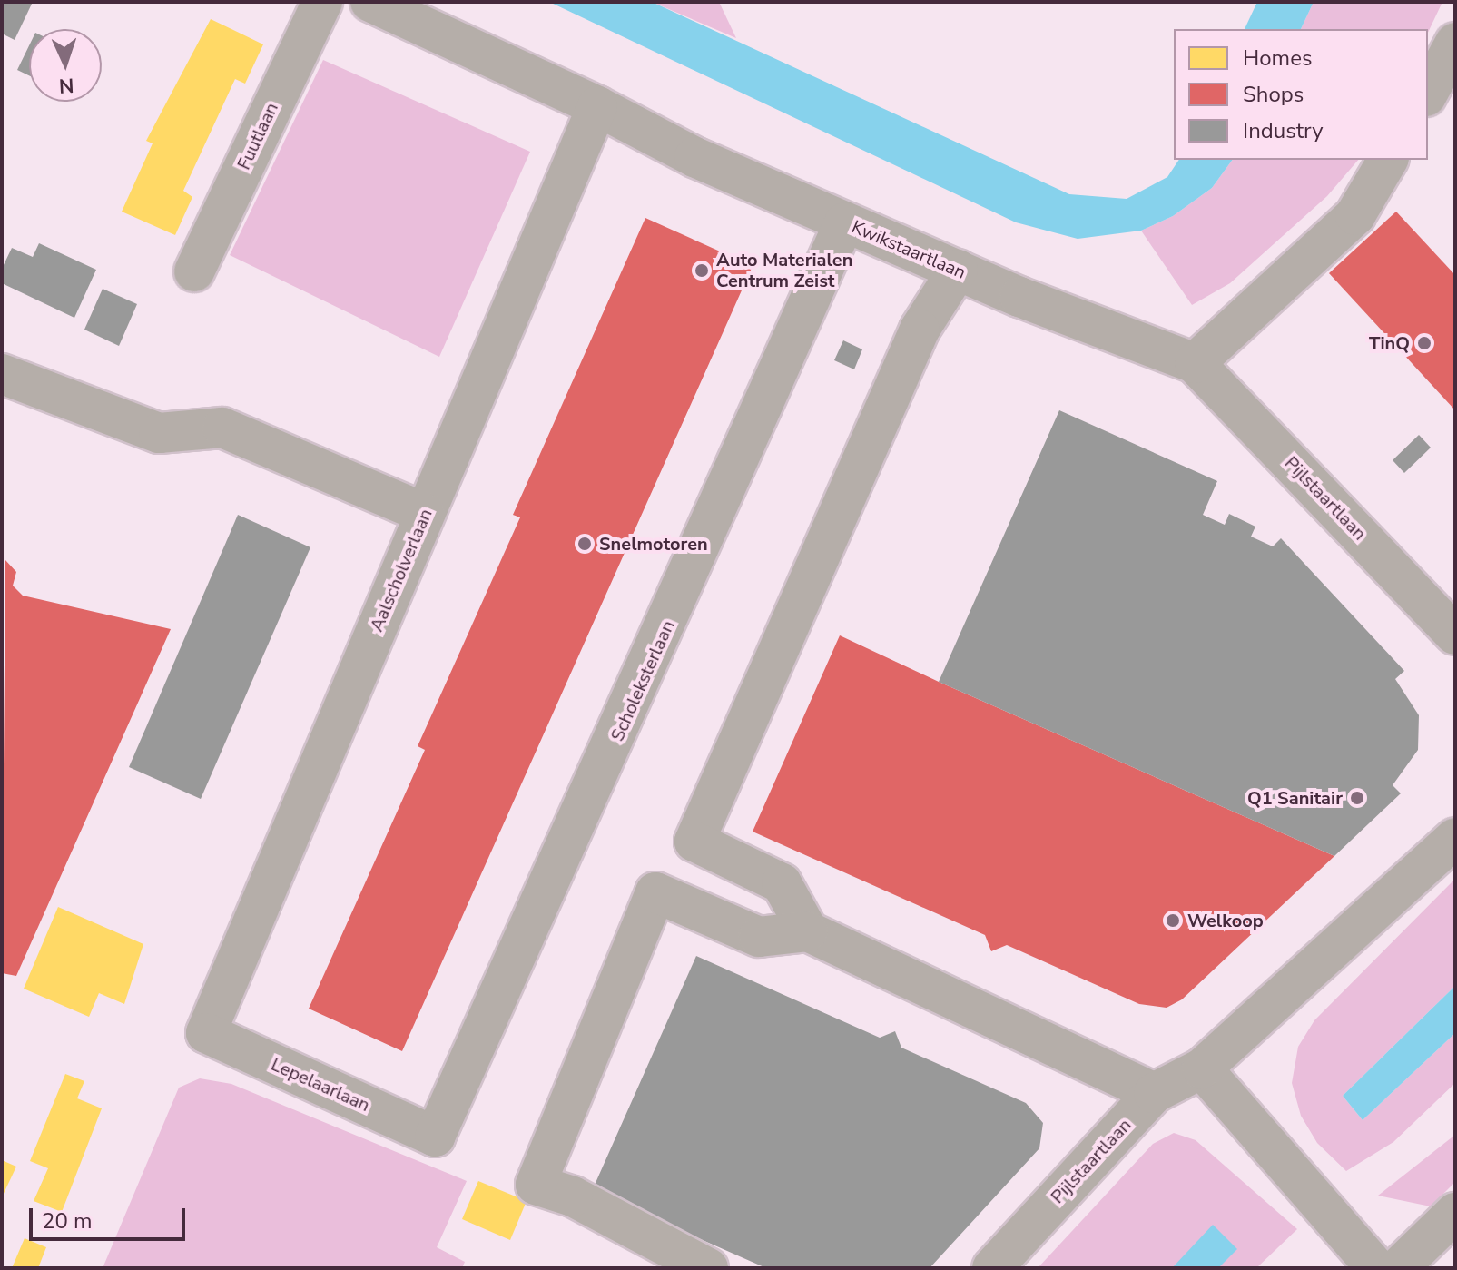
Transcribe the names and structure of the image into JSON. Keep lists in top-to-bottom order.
{
  "streets": {
    "street": [
      "Fuutlaan",
      "Kwikstaartlaan",
      "Pijlstaartlaan",
      "Aalscholverlaan",
      "Scholeksterlaan",
      "Lepelaarlaan"
    ]
  },
  "crossings": [
    ["Kwikstaartlaan", "Pijlstaartlaan"],
    ["Kwikstaartlaan", "Aalscholverlaan"],
    ["Kwikstaartlaan", "Scholeksterlaan"],
    ["Aalscholverlaan", "Lepelaarlaan"],
    ["Scholeksterlaan", "Lepelaarlaan"]
  ],
  "places": [
    "Auto Materialen Centrum Zeist",
    "TinQ",
    "Snelmotoren",
    "Q1 Sanitair",
    "Welkoop"
  ],
  "legend": ["Homes", "Shops", "Industry"],
  "scale_bar": "20 m",
  "north": "bottom"
}
